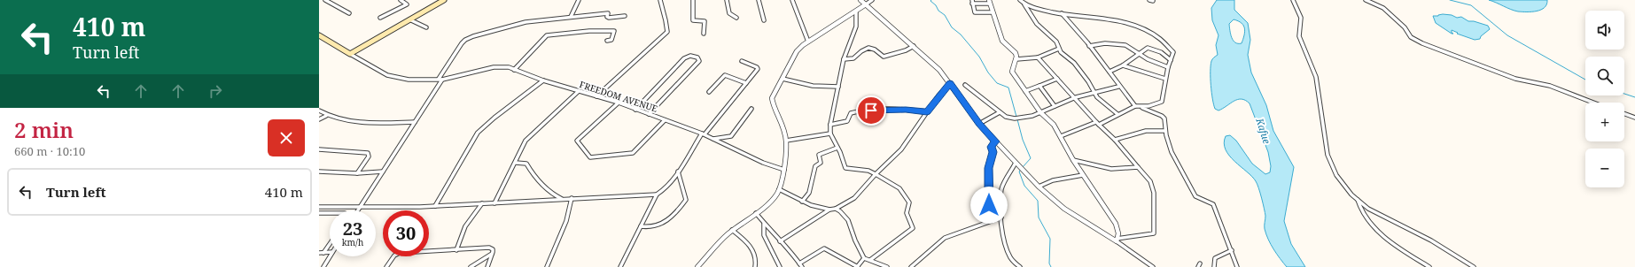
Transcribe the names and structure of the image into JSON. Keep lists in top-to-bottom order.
{
  "streets": {
    "main road": ["FREEDOM AVENUE"]
  },
  "water": ["Kafue"],
  "page": {
    "turn": ["410 m", "Turn left"],
    "map_buttons": ["+", "−"],
    "heading": ["2 min", "660 m · 10:10"],
    "list": [
      {
        "name": "Turn left",
        "value": "410 m"
      }
    ],
    "speed": "23 km/h",
    "limit": "30"
  }
}
